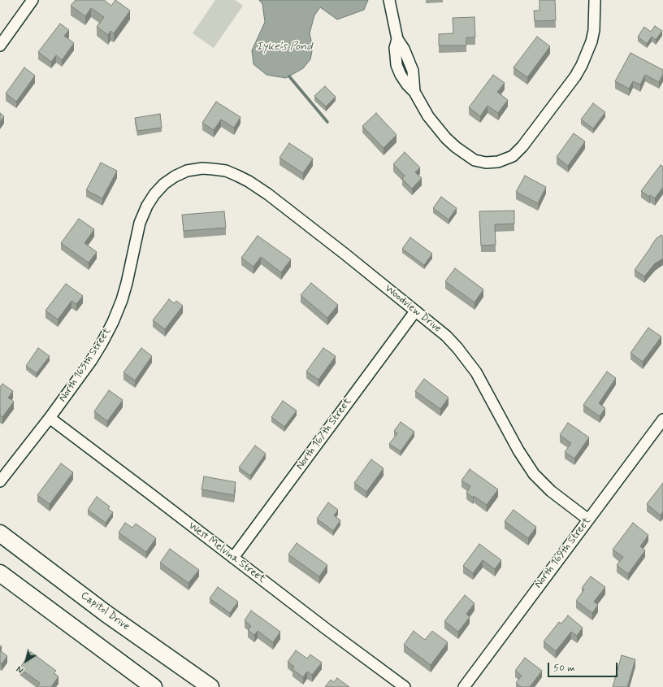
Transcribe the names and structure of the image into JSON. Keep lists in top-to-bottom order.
{
  "streets": {
    "main road": ["Capitol Drive"],
    "street": [
      "Woodview Drive",
      "North 165th Street",
      "North 167th Street",
      "West Melvina Street",
      "North 169th Street"
    ]
  },
  "crossings": [
    ["Woodview Drive", "North 165th Street"],
    ["Woodview Drive", "North 167th Street"],
    ["Woodview Drive", "North 169th Street"],
    ["North 165th Street", "West Melvina Street"],
    ["North 167th Street", "West Melvina Street"]
  ],
  "water": ["Iyke's Pond"],
  "scale_bar": "50 m",
  "north": "bottom left"
}
